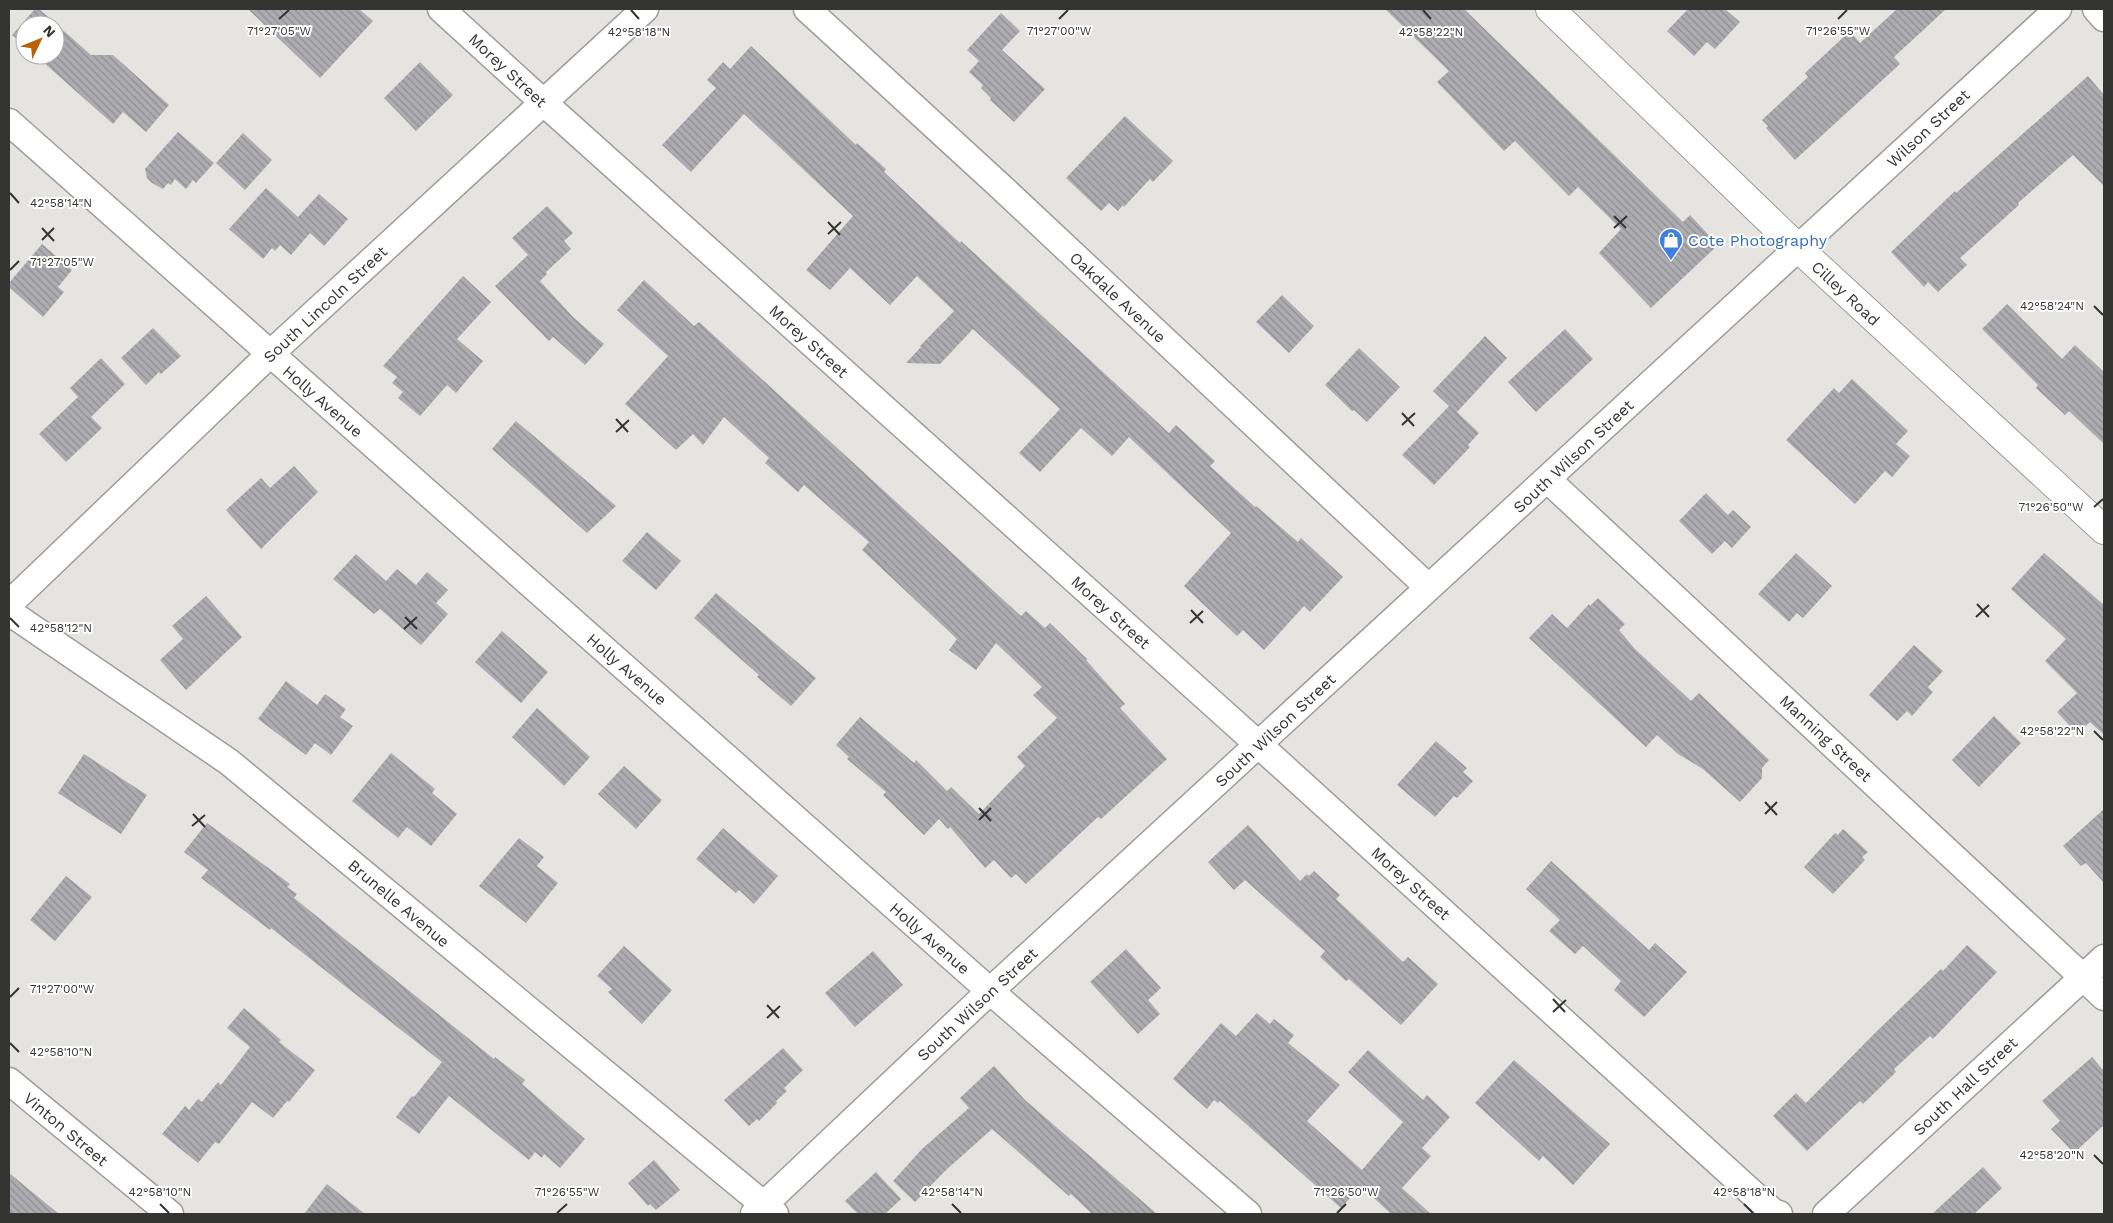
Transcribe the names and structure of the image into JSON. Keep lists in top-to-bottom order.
{
  "streets": {
    "street": [
      "Morey Street",
      "Wilson Street",
      "Cilley Road",
      "Oakdale Avenue",
      "South Lincoln Street",
      "Holly Avenue",
      "South Wilson Street",
      "Manning Street",
      "Brunelle Avenue",
      "South Hall Street",
      "Vinton Street"
    ]
  },
  "crossings": [
    ["Morey Street", "South Lincoln Street"],
    ["Morey Street", "South Wilson Street"],
    ["Wilson Street", "Cilley Road"],
    ["Wilson Street", "South Wilson Street"],
    ["Cilley Road", "South Wilson Street"],
    ["Oakdale Avenue", "South Wilson Street"],
    ["South Lincoln Street", "Holly Avenue"],
    ["Holly Avenue", "South Wilson Street"],
    ["South Wilson Street", "Manning Street"],
    ["South Wilson Street", "Brunelle Avenue"],
    ["Manning Street", "South Hall Street"]
  ],
  "places": {
    "shop": ["Cote Photography"]
  },
  "north": "top right",
  "coordinates": [
    "71°27'00\"W",
    "71°27'05\"W",
    "71°26'55\"W",
    "42°58'18\"N",
    "42°58'22\"N",
    "42°58'14\"N",
    "42°58'24\"N",
    "71°26'50\"W",
    "42°58'12\"N",
    "42°58'10\"N",
    "42°58'20\"N"
  ]
}
